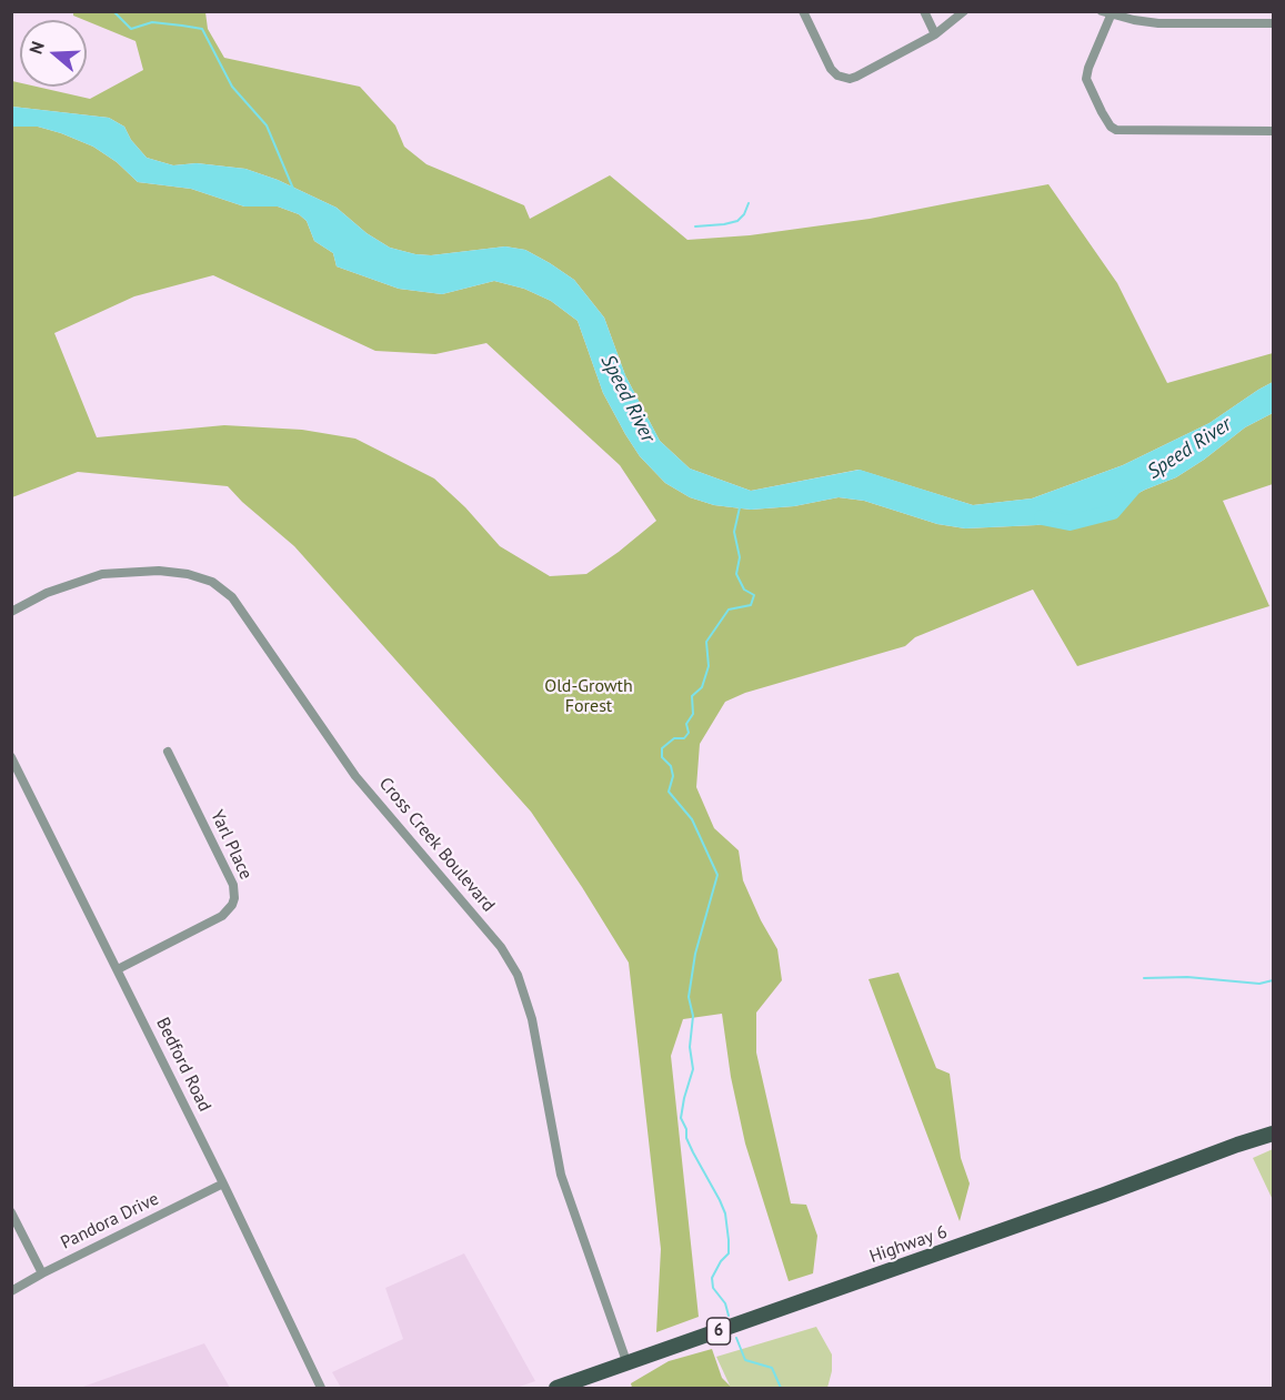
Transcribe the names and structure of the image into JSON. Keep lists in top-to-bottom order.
{
  "streets": {
    "main road": ["Highway 6", "6"],
    "street": [
      "Yarl Place",
      "Cross Creek Boulevard",
      "Bedford Road",
      "Pandora Drive"
    ]
  },
  "crossings": [
    ["Yarl Place", "Bedford Road"],
    ["Cross Creek Boulevard", "Highway 6"],
    ["Bedford Road", "Pandora Drive"]
  ],
  "water": ["Speed River"],
  "parks": ["Old-Growth Forest"],
  "north": "left"
}
